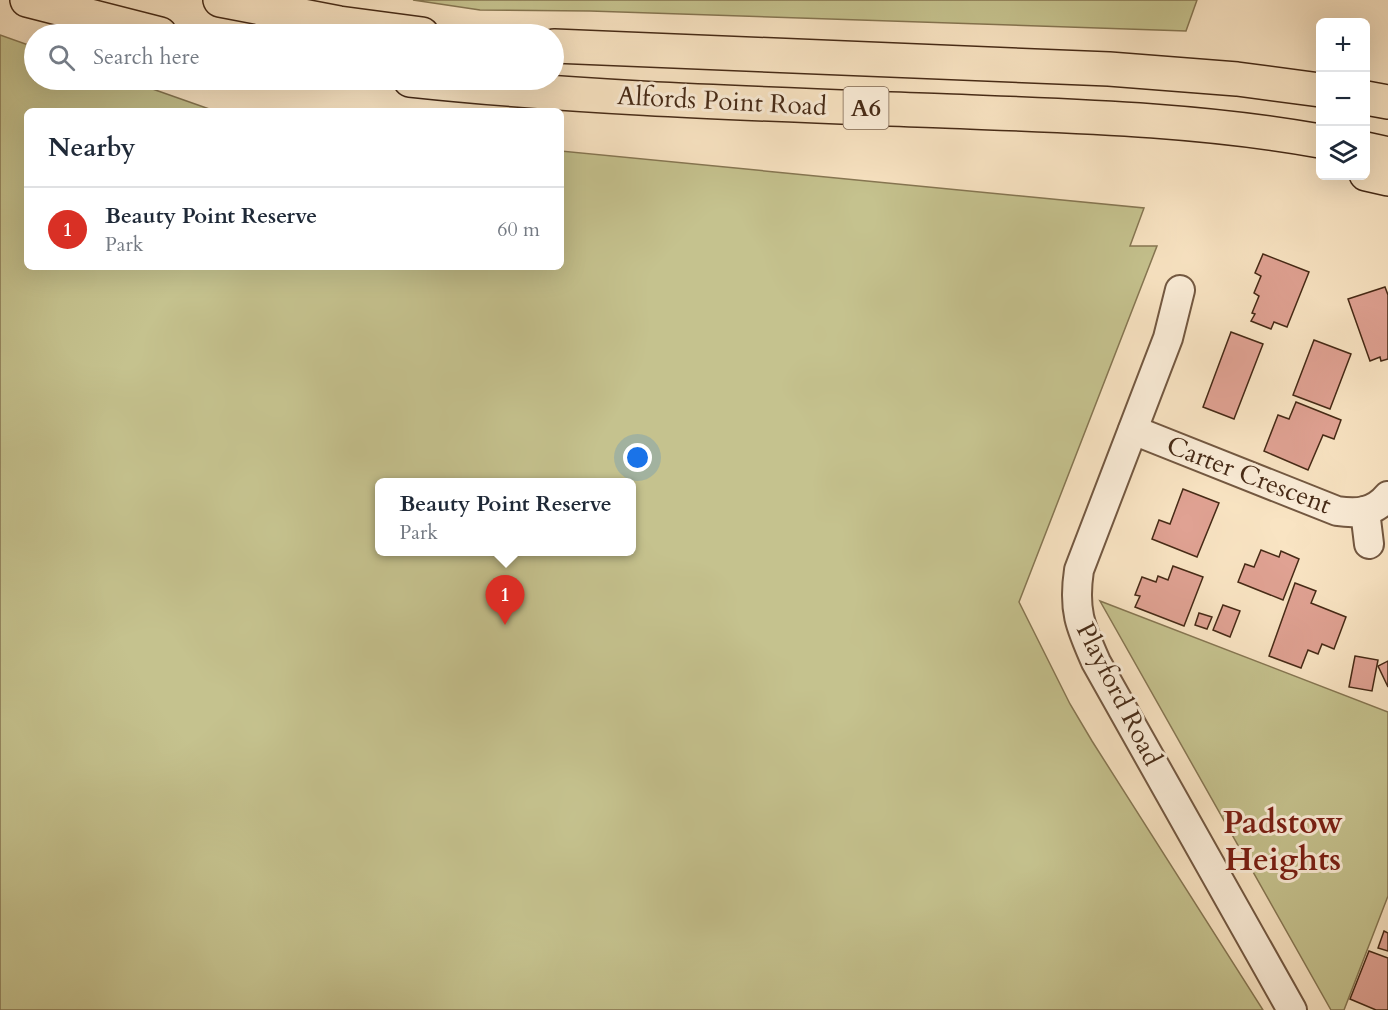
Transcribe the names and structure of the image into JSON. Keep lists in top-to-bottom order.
{
  "streets": {
    "highway": ["Alfords Point Road", "A6"],
    "street": ["Carter Crescent", "Playford Road"]
  },
  "crossings": [
    ["Alfords Point Road", "A6"],
    ["Carter Crescent", "Playford Road"]
  ],
  "districts": ["Padstow Heights"],
  "page": {
    "map_buttons": ["+", "−"],
    "search": "Search here",
    "heading": "Nearby",
    "list": [
      {
        "mark": "1",
        "name": "Beauty Point Reserve",
        "note": "Park",
        "value": "60 m"
      }
    ],
    "popup": ["Beauty Point Reserve", "Park"],
    "pins": "1"
  }
}
